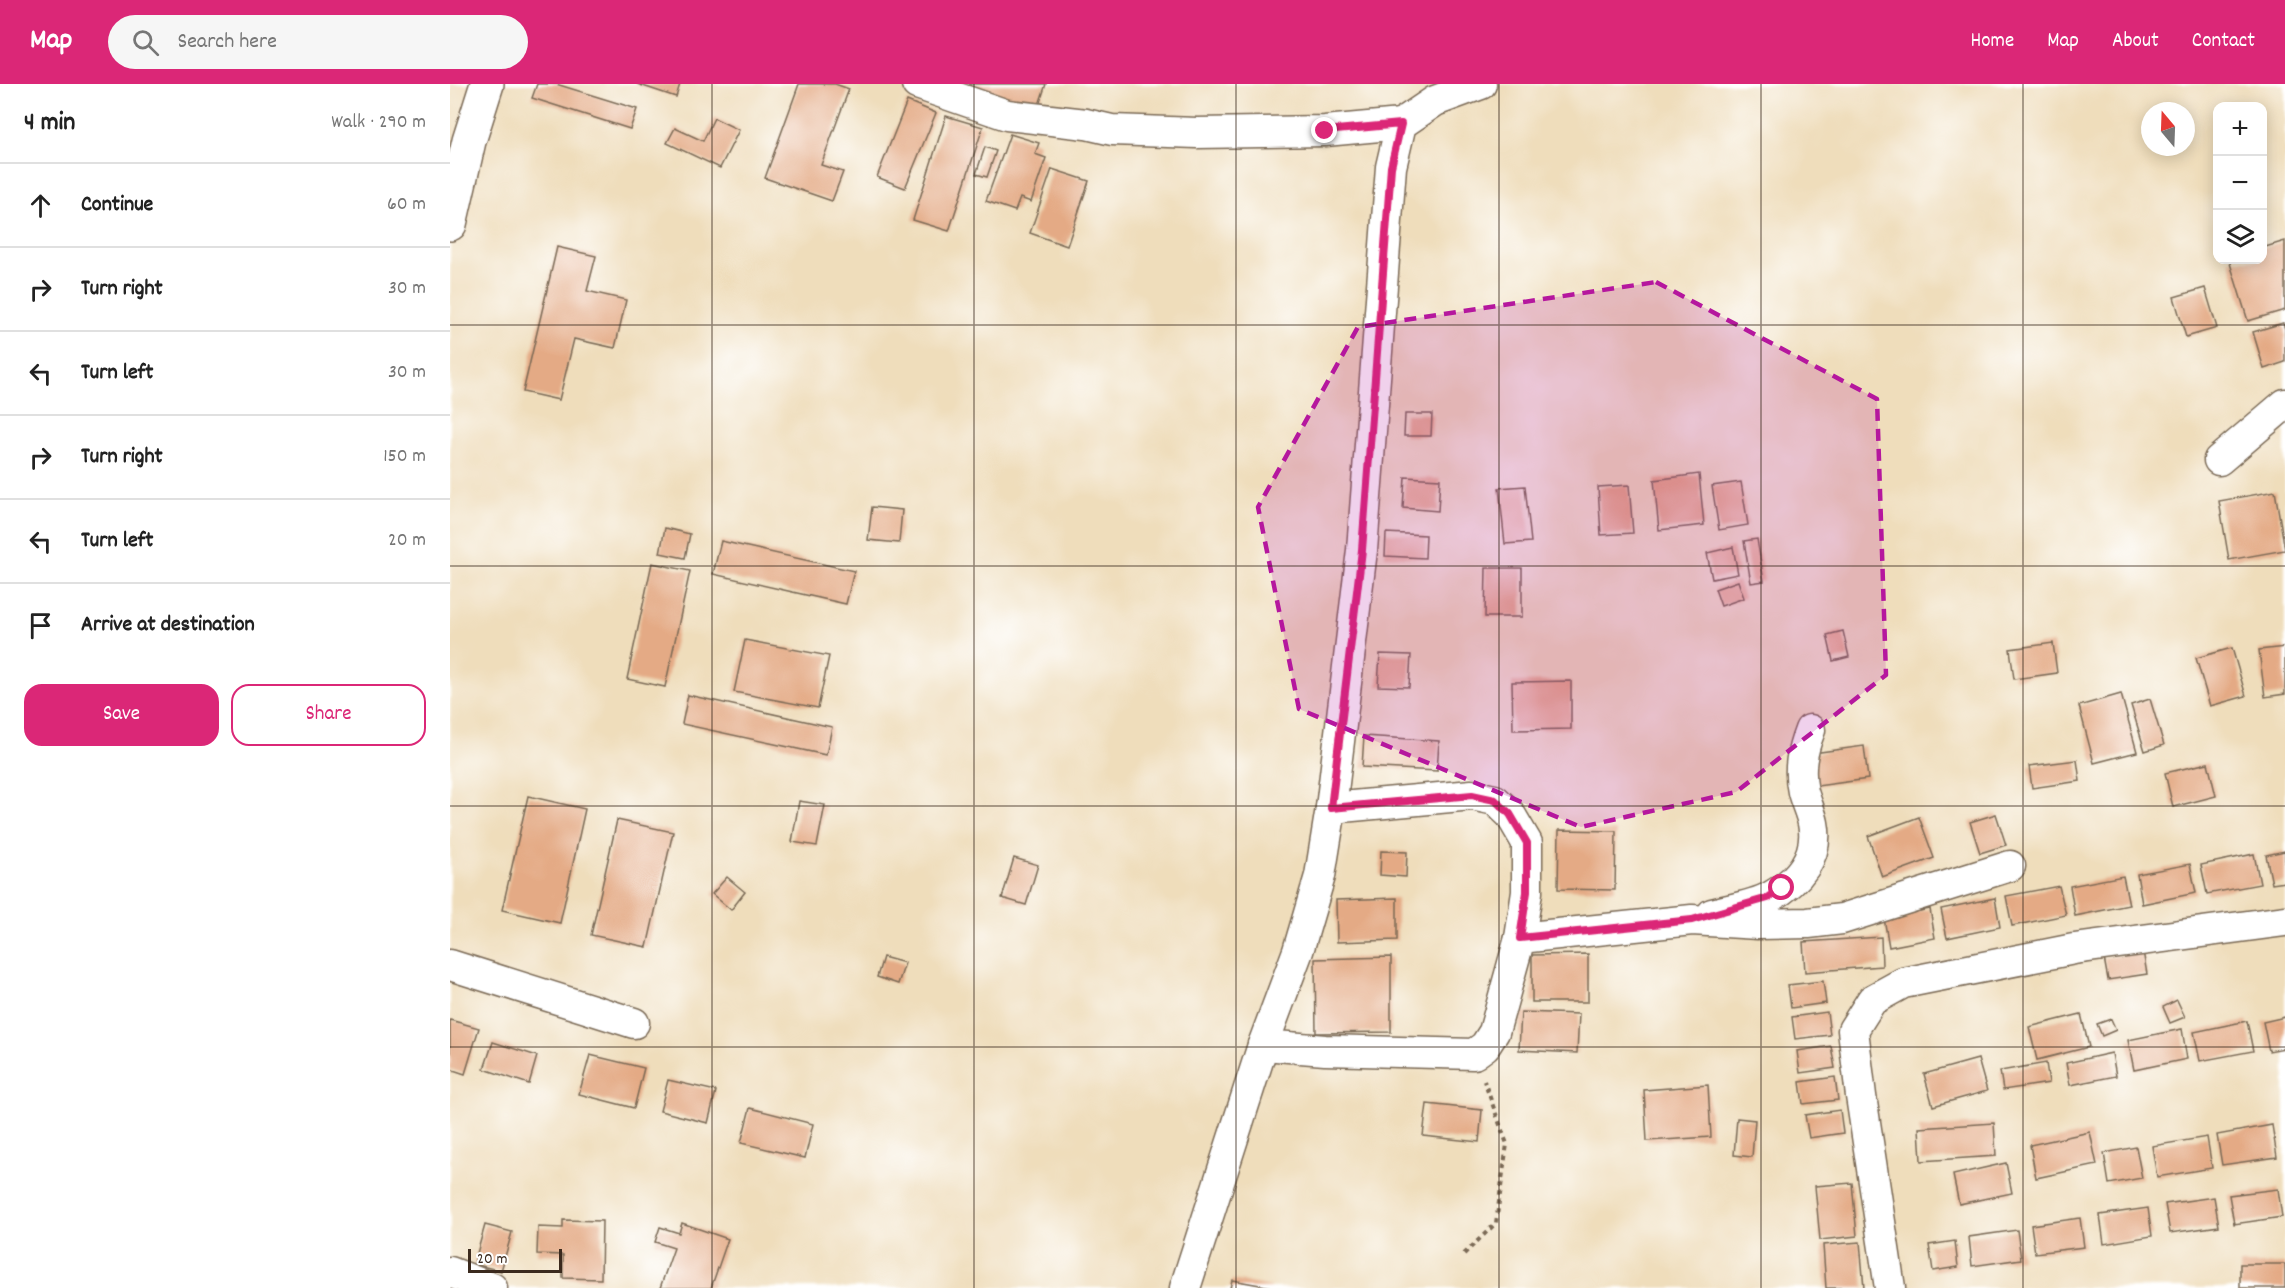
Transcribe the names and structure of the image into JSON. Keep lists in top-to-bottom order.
{
  "scale_bar": "20 m",
  "north": "top",
  "page": {
    "header": "Map",
    "search": "Search here",
    "nav": [
      "Home",
      "Map",
      "About",
      "Contact"
    ],
    "heading": ["4 min", "Walk · 290 m"],
    "map_buttons": ["+", "−"],
    "list": [
      ["Continue", "60 m"],
      ["Turn right", "30 m"],
      ["Turn left", "30 m"],
      ["Turn right", "150 m"],
      ["Turn left", "20 m"],
      "Arrive at destination"
    ],
    "buttons": ["Save", "Share"],
    "scale": "20 m"
  }
}
